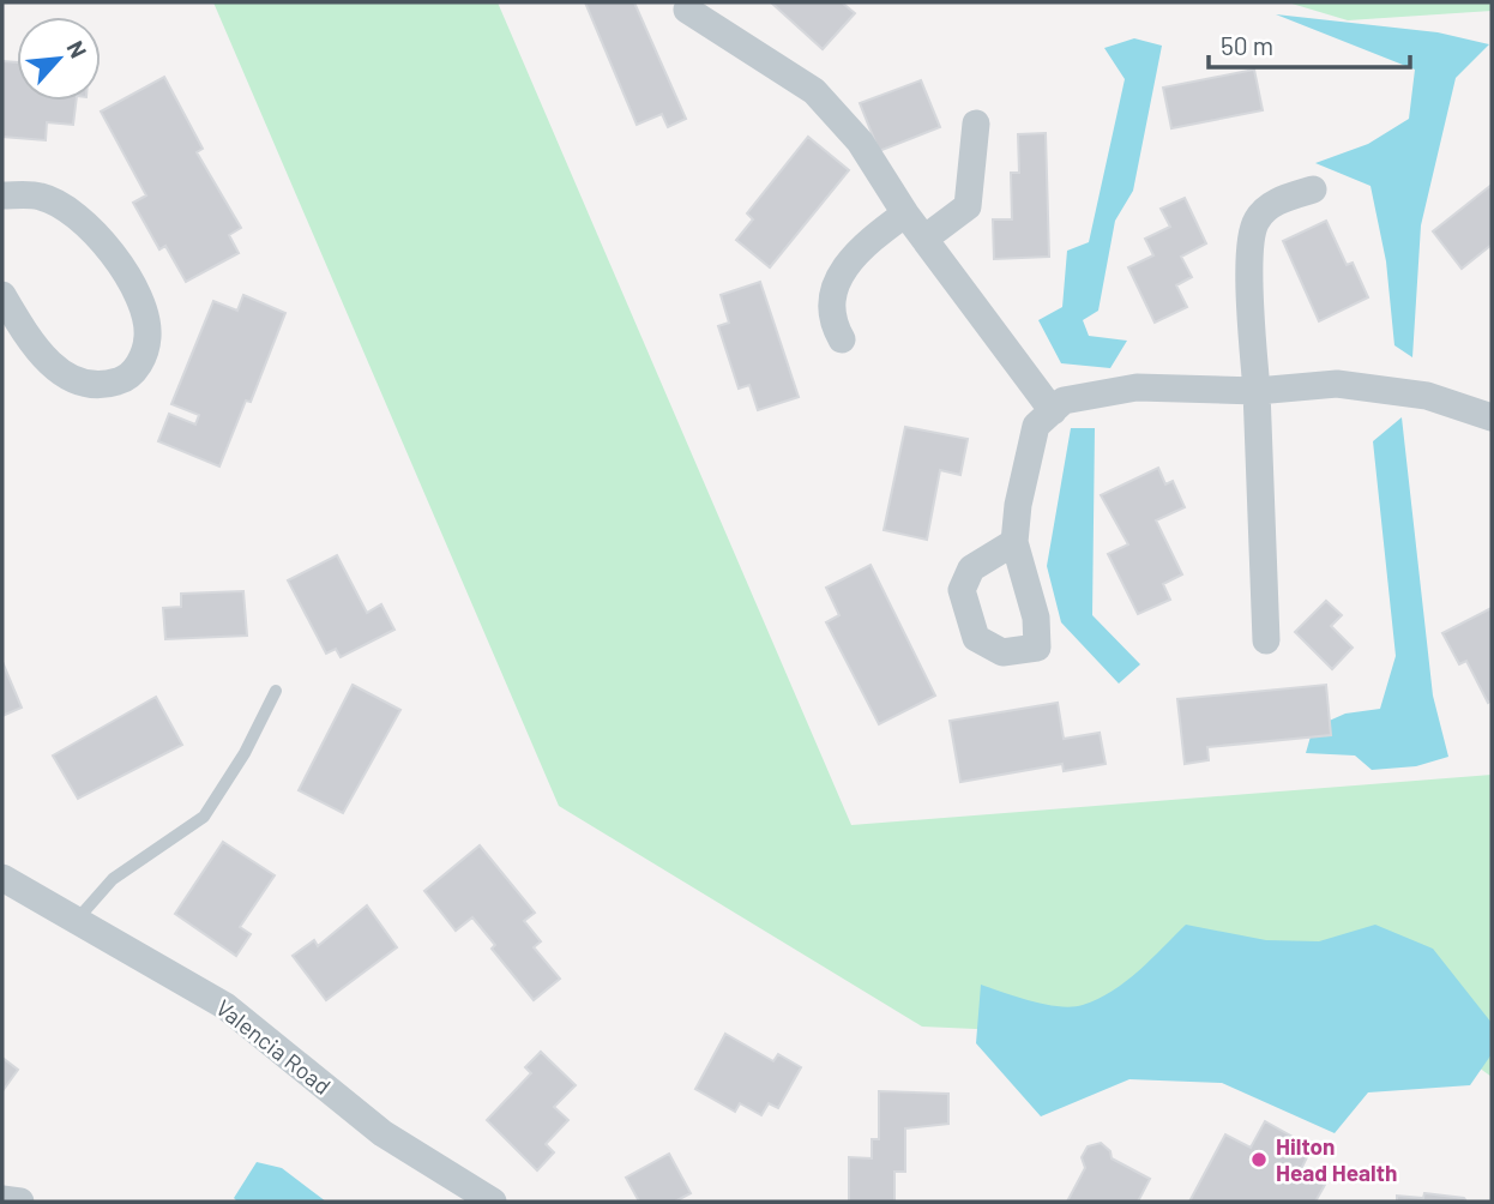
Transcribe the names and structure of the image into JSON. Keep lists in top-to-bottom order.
{
  "streets": {
    "street": ["Valencia Road"]
  },
  "places": ["Hilton Head Health"],
  "scale_bar": "50 m",
  "north": "top right"
}
